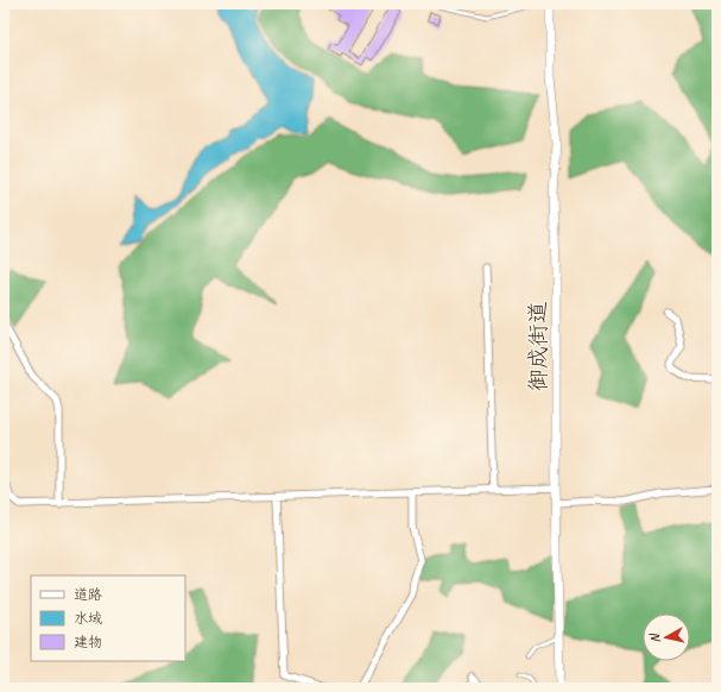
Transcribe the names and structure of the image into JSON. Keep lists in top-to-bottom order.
{
  "streets": {
    "street": ["御成街道"]
  },
  "legend": ["道路", "水域", "建物"],
  "north": "left"
}
